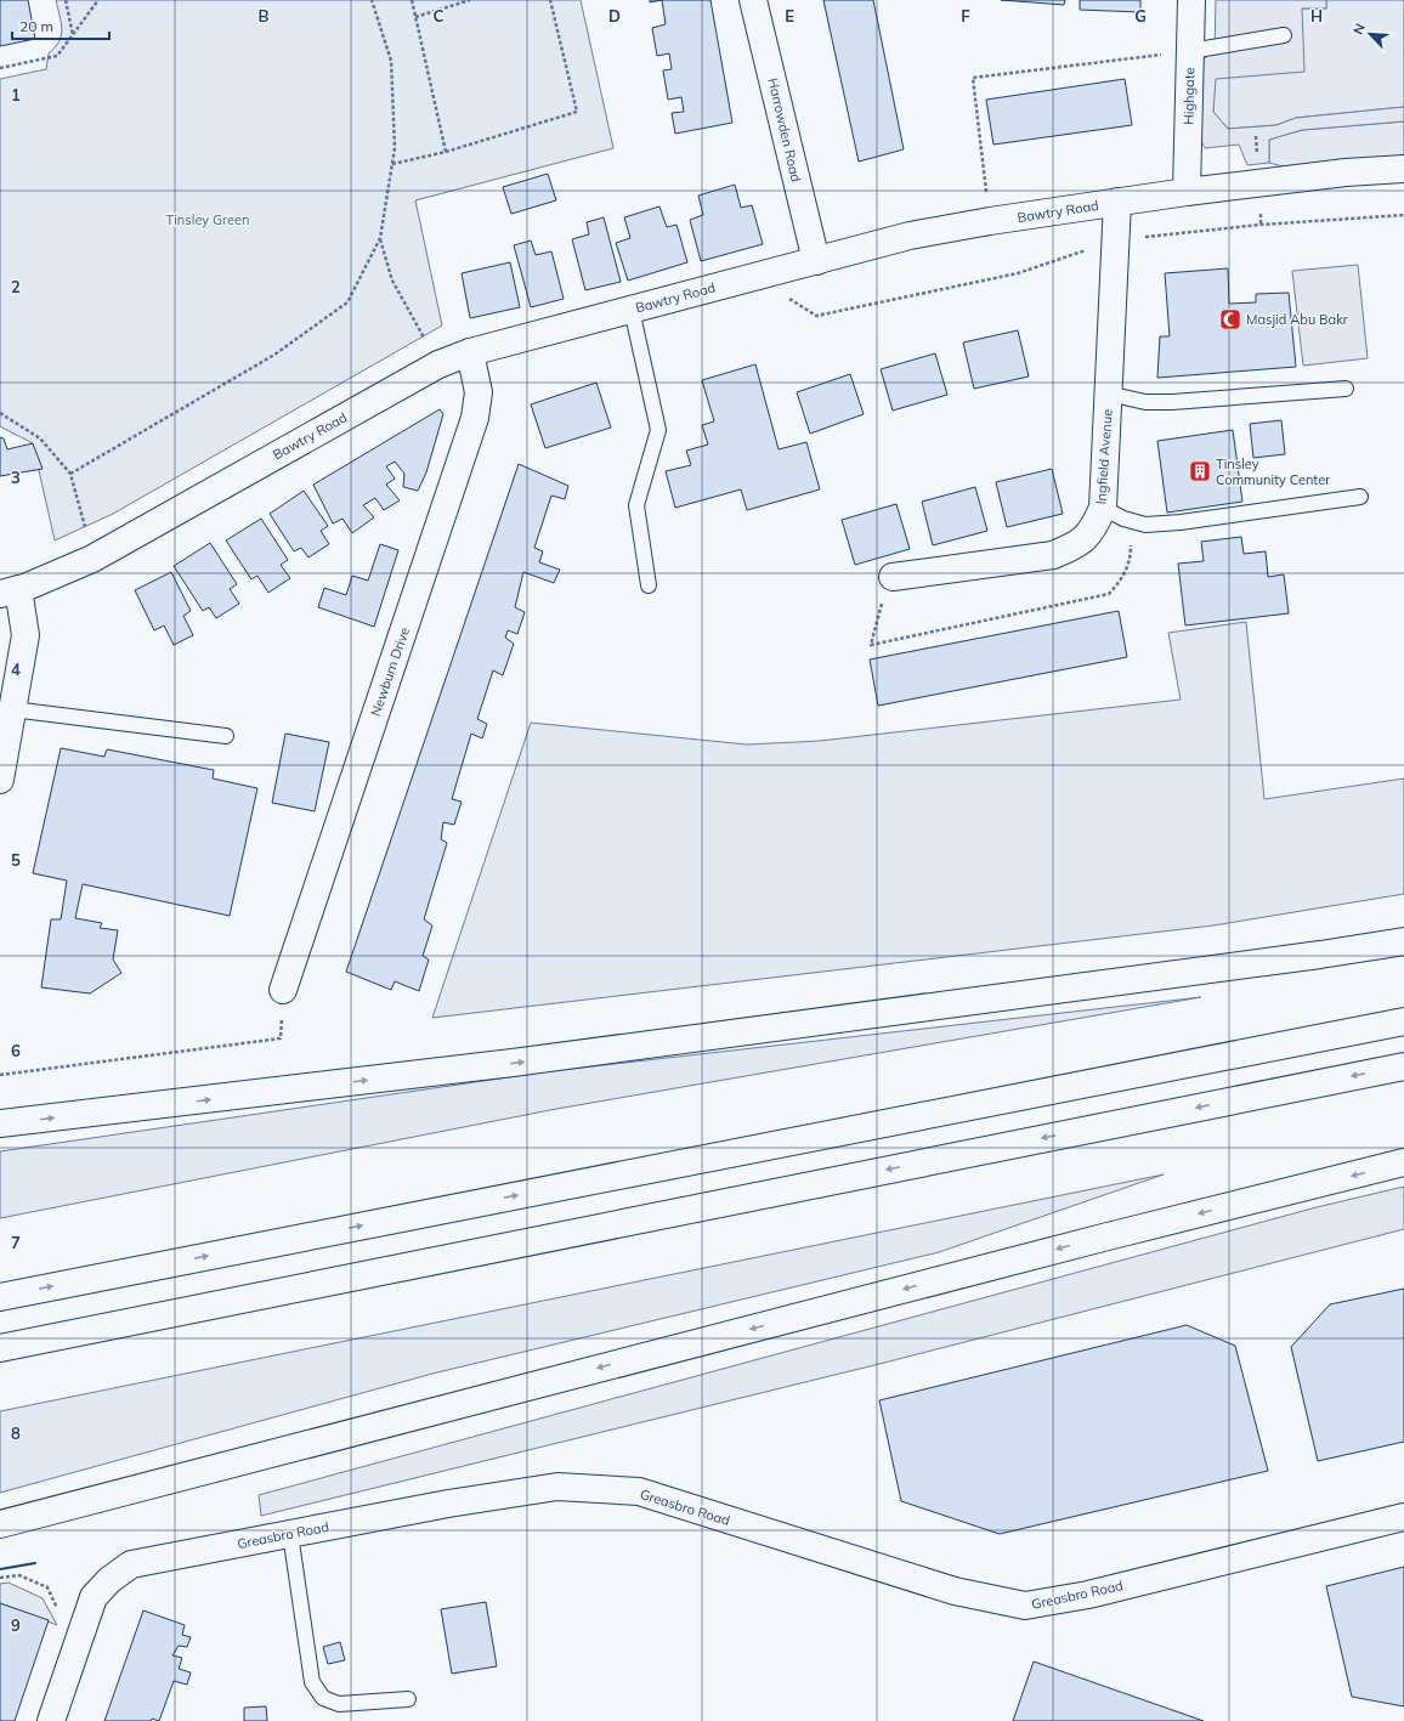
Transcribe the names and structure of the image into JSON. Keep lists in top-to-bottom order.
{
  "streets": {
    "main road": [
      "Highgate",
      "Harrowden Road",
      "Bawtry Road",
      "Ingfield Avenue",
      "Newburn Drive",
      "Greasbro Road"
    ]
  },
  "crossings": [
    ["Highgate", "Bawtry Road"],
    ["Harrowden Road", "Bawtry Road"],
    ["Bawtry Road", "Ingfield Avenue"],
    ["Bawtry Road", "Newburn Drive"]
  ],
  "parks": ["Tinsley Green"],
  "places": {
    "mosque": ["Masjid Abu Bakr"],
    "building": ["Tinsley Community Center"]
  },
  "scale_bar": "20 m",
  "north": "top left",
  "grid": {
    "columns": [
      "B",
      "C",
      "D",
      "E",
      "F",
      "G",
      "H"
    ],
    "rows": [
      "1",
      "2",
      "3",
      "4",
      "5",
      "6",
      "7",
      "8",
      "9"
    ]
  }
}
